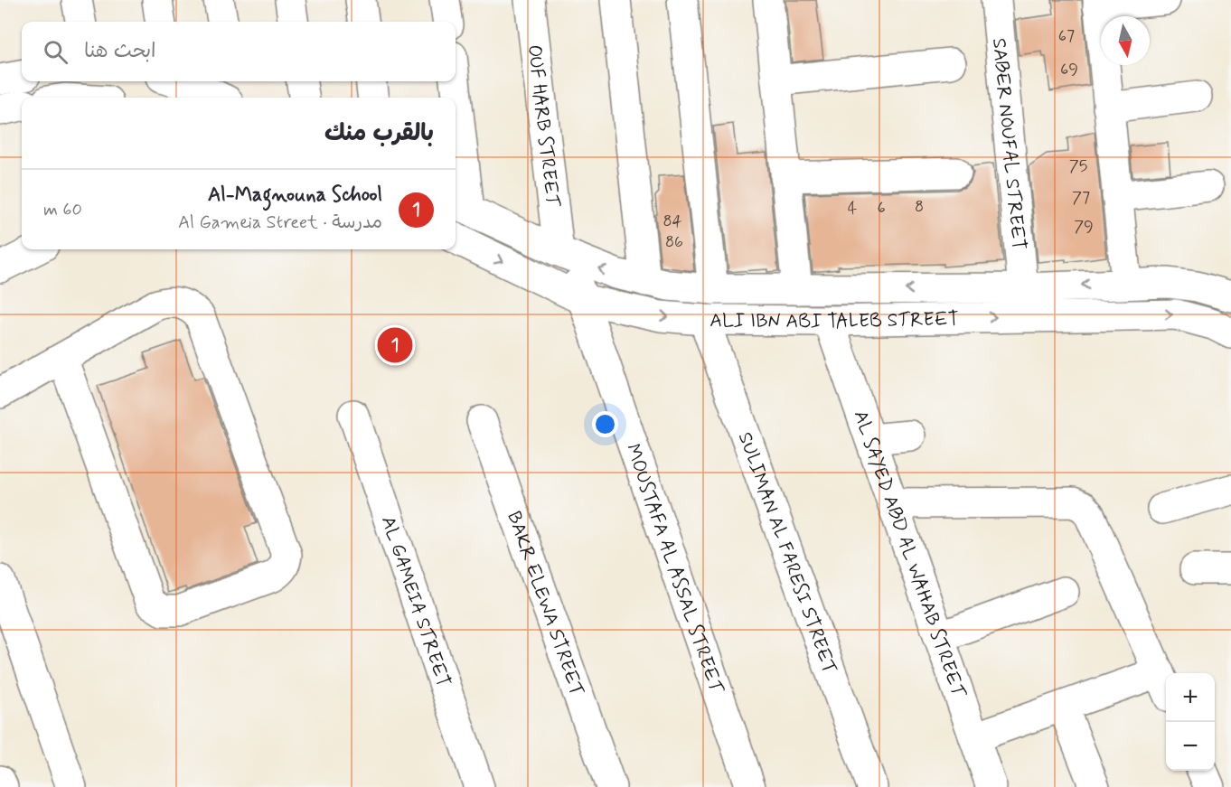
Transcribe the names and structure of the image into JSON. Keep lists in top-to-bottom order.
{
  "streets": {
    "main road": [
      "OUF HARB STREET",
      "SABER NOUFAL STREET",
      "ALI IBN ABI TALEB STREET",
      "SULIMAN AL FARESI STREET",
      "AL SAYED ABD AL WAHAB STREET",
      "MOUSTAFA AL ASSAL STREET",
      "AL GAMEIA STREET",
      "BAKR ELEWA STREET"
    ]
  },
  "crossings": [
    ["OUF HARB STREET", "ALI IBN ABI TALEB STREET"],
    ["OUF HARB STREET", "MOUSTAFA AL ASSAL STREET"],
    ["SABER NOUFAL STREET", "ALI IBN ABI TALEB STREET"],
    ["ALI IBN ABI TALEB STREET", "SULIMAN AL FARESI STREET"],
    ["ALI IBN ABI TALEB STREET", "AL SAYED ABD AL WAHAB STREET"],
    ["ALI IBN ABI TALEB STREET", "MOUSTAFA AL ASSAL STREET"]
  ],
  "house_numbers": [
    "67",
    "69",
    "75",
    "77",
    "8",
    "6",
    "4",
    "84",
    "79",
    "86"
  ],
  "north": "bottom",
  "page": {
    "search": "ابحث هنا",
    "heading": "بالقرب منك",
    "list": [
      {
        "mark": "1",
        "name": "Al-Magnouna School",
        "note": "مدرسة · Al Gameia Street",
        "value": "60 m"
      }
    ],
    "pins": "1",
    "map_buttons": ["+", "−"]
  }
}
